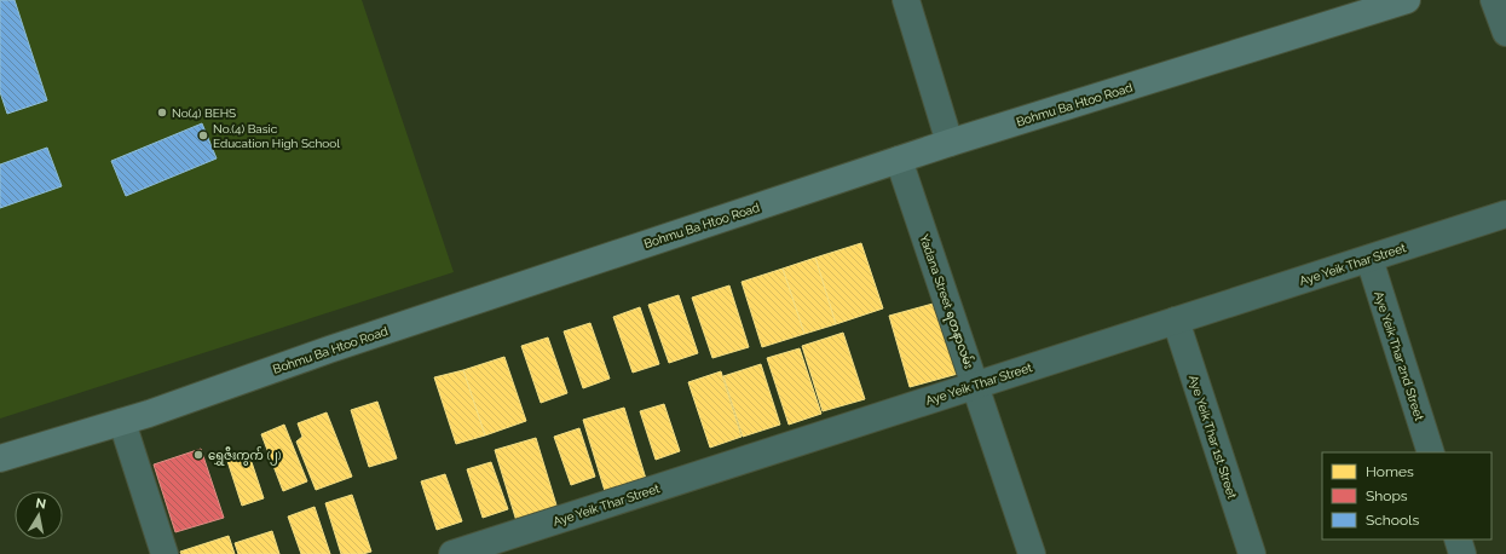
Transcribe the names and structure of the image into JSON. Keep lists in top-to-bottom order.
{
  "streets": {
    "main road": ["Bohmu Ba Htoo Road"],
    "street": [
      "Aye Yeik Thar Street",
      "Yadana Street ရတနာလမ်း",
      "Aye Yeik Thar 2nd Street",
      "Aye Yeik Thar 1st Street"
    ]
  },
  "crossings": [
    ["Bohmu Ba Htoo Road", "Yadana Street ရတနာလမ်း"],
    ["Aye Yeik Thar Street", "Yadana Street ရတနာလမ်း"],
    ["Aye Yeik Thar Street", "Aye Yeik Thar 2nd Street"],
    ["Aye Yeik Thar Street", "Aye Yeik Thar 1st Street"]
  ],
  "places": ["No(4) BEHS", "No.(4) Basic Education High School", "ရွှေဇီးကွက် (၂)"],
  "legend": ["Homes", "Shops", "Schools"],
  "north": "top"
}
